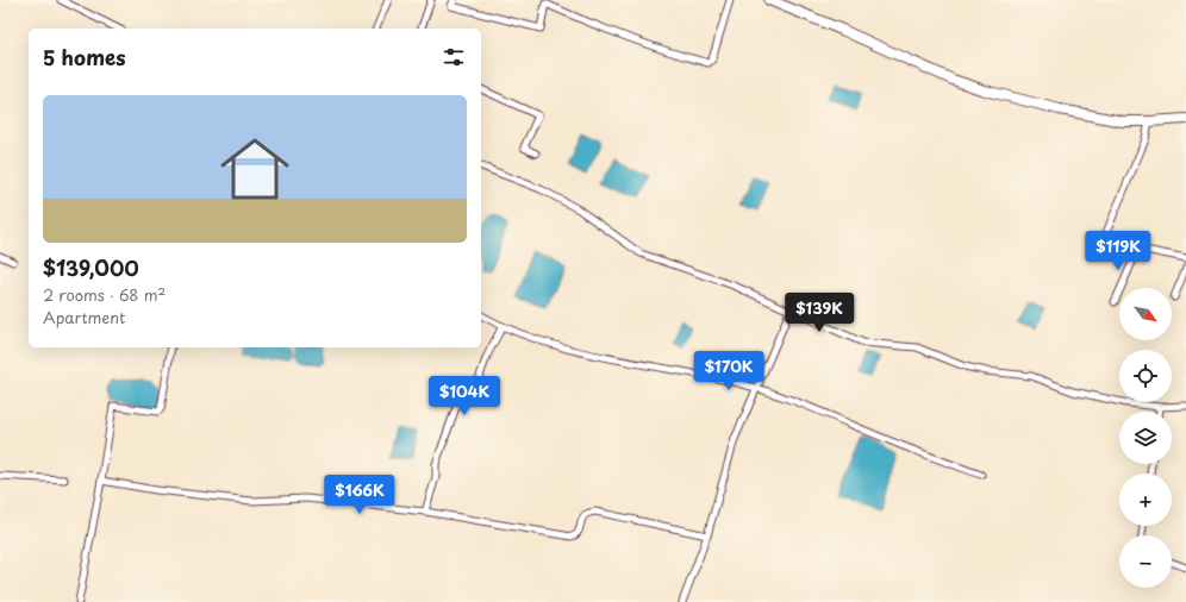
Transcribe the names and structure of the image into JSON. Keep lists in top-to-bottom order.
{
  "north": "bottom right",
  "page": {
    "heading": "5 homes",
    "list": [
      {
        "name": "$139,000",
        "note": "2 rooms · 68 m² · Apartment"
      }
    ],
    "price": [
      "$119K",
      "$139K",
      "$170K",
      "$104K",
      "$166K"
    ],
    "map_buttons": ["+", "−"]
  }
}
